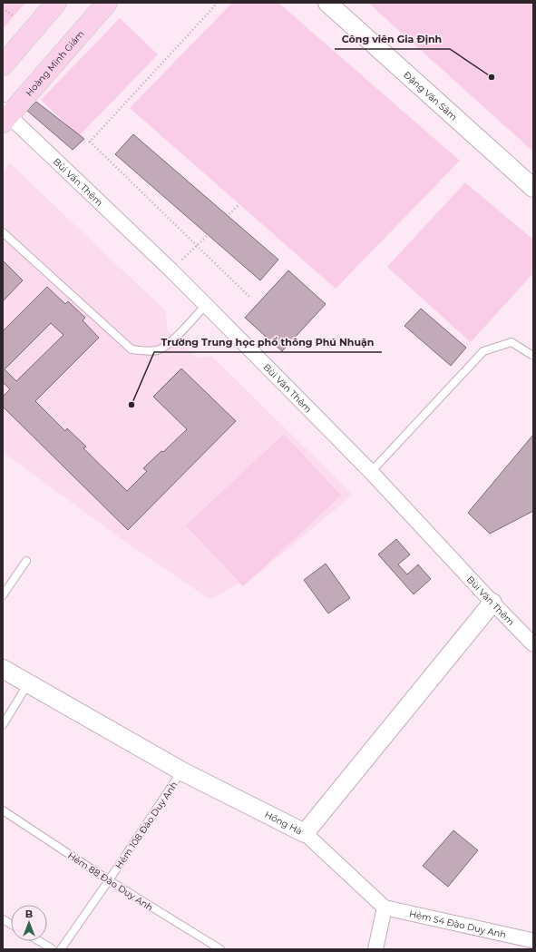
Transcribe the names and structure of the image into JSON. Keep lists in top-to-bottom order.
{
  "streets": {
    "main road": ["Hoàng Minh Giám"],
    "street": [
      "Đặng Văn Sâm",
      "Bùi Văn Thêm",
      "Hồng Hà",
      "Hẻm 54 Đào Duy Anh"
    ],
    "lane": ["Hẻm 108 Đào Duy Anh", "Hẻm 88 Đào Duy Anh"]
  },
  "crossings": [
    ["Hoàng Minh Giám", "Bùi Văn Thêm"],
    ["Bùi Văn Thêm", "Hồng Hà"],
    ["Hồng Hà", "Hẻm 108 Đào Duy Anh"],
    ["Hẻm 108 Đào Duy Anh", "Hẻm 88 Đào Duy Anh"]
  ],
  "places": ["Công viên Gia Định", "Trường Trung học phổ thông Phú Nhuận"],
  "north": "top"
}
